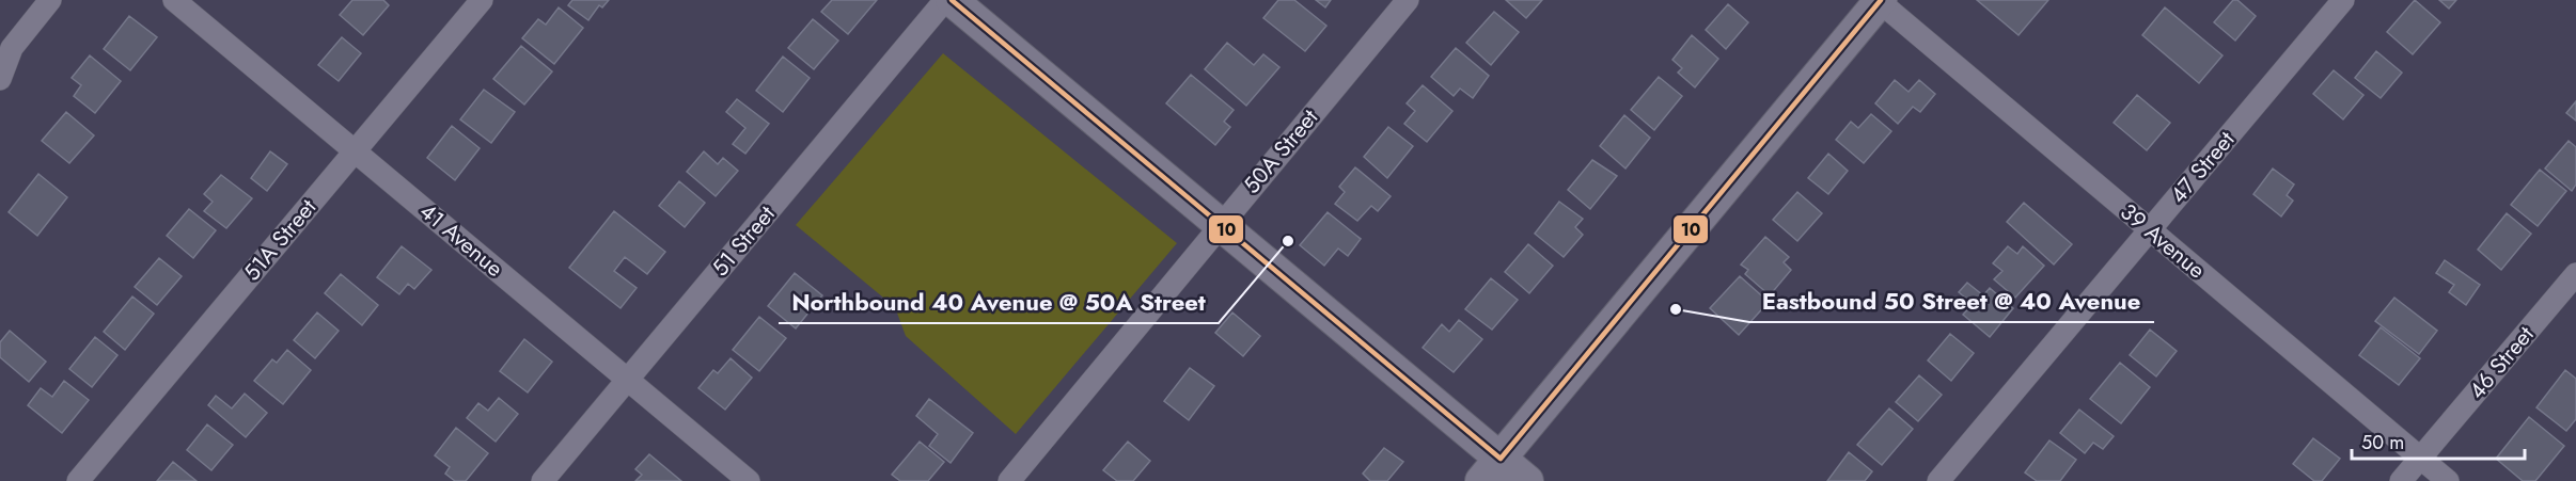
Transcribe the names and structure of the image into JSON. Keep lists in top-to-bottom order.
{
  "streets": {
    "street": [
      "50A Street",
      "47 Street",
      "51A Street",
      "41 Avenue",
      "51 Street",
      "39 Avenue",
      "46 Street"
    ]
  },
  "crossings": [
    ["47 Street", "39 Avenue"],
    ["51A Street", "41 Avenue"],
    ["41 Avenue", "51 Street"],
    ["39 Avenue", "46 Street"]
  ],
  "places": ["Northbound 40 Avenue @ 50A Street", "Eastbound 50 Street @ 40 Avenue"],
  "lines": ["transit line 10"],
  "scale_bar": "50 m"
}
